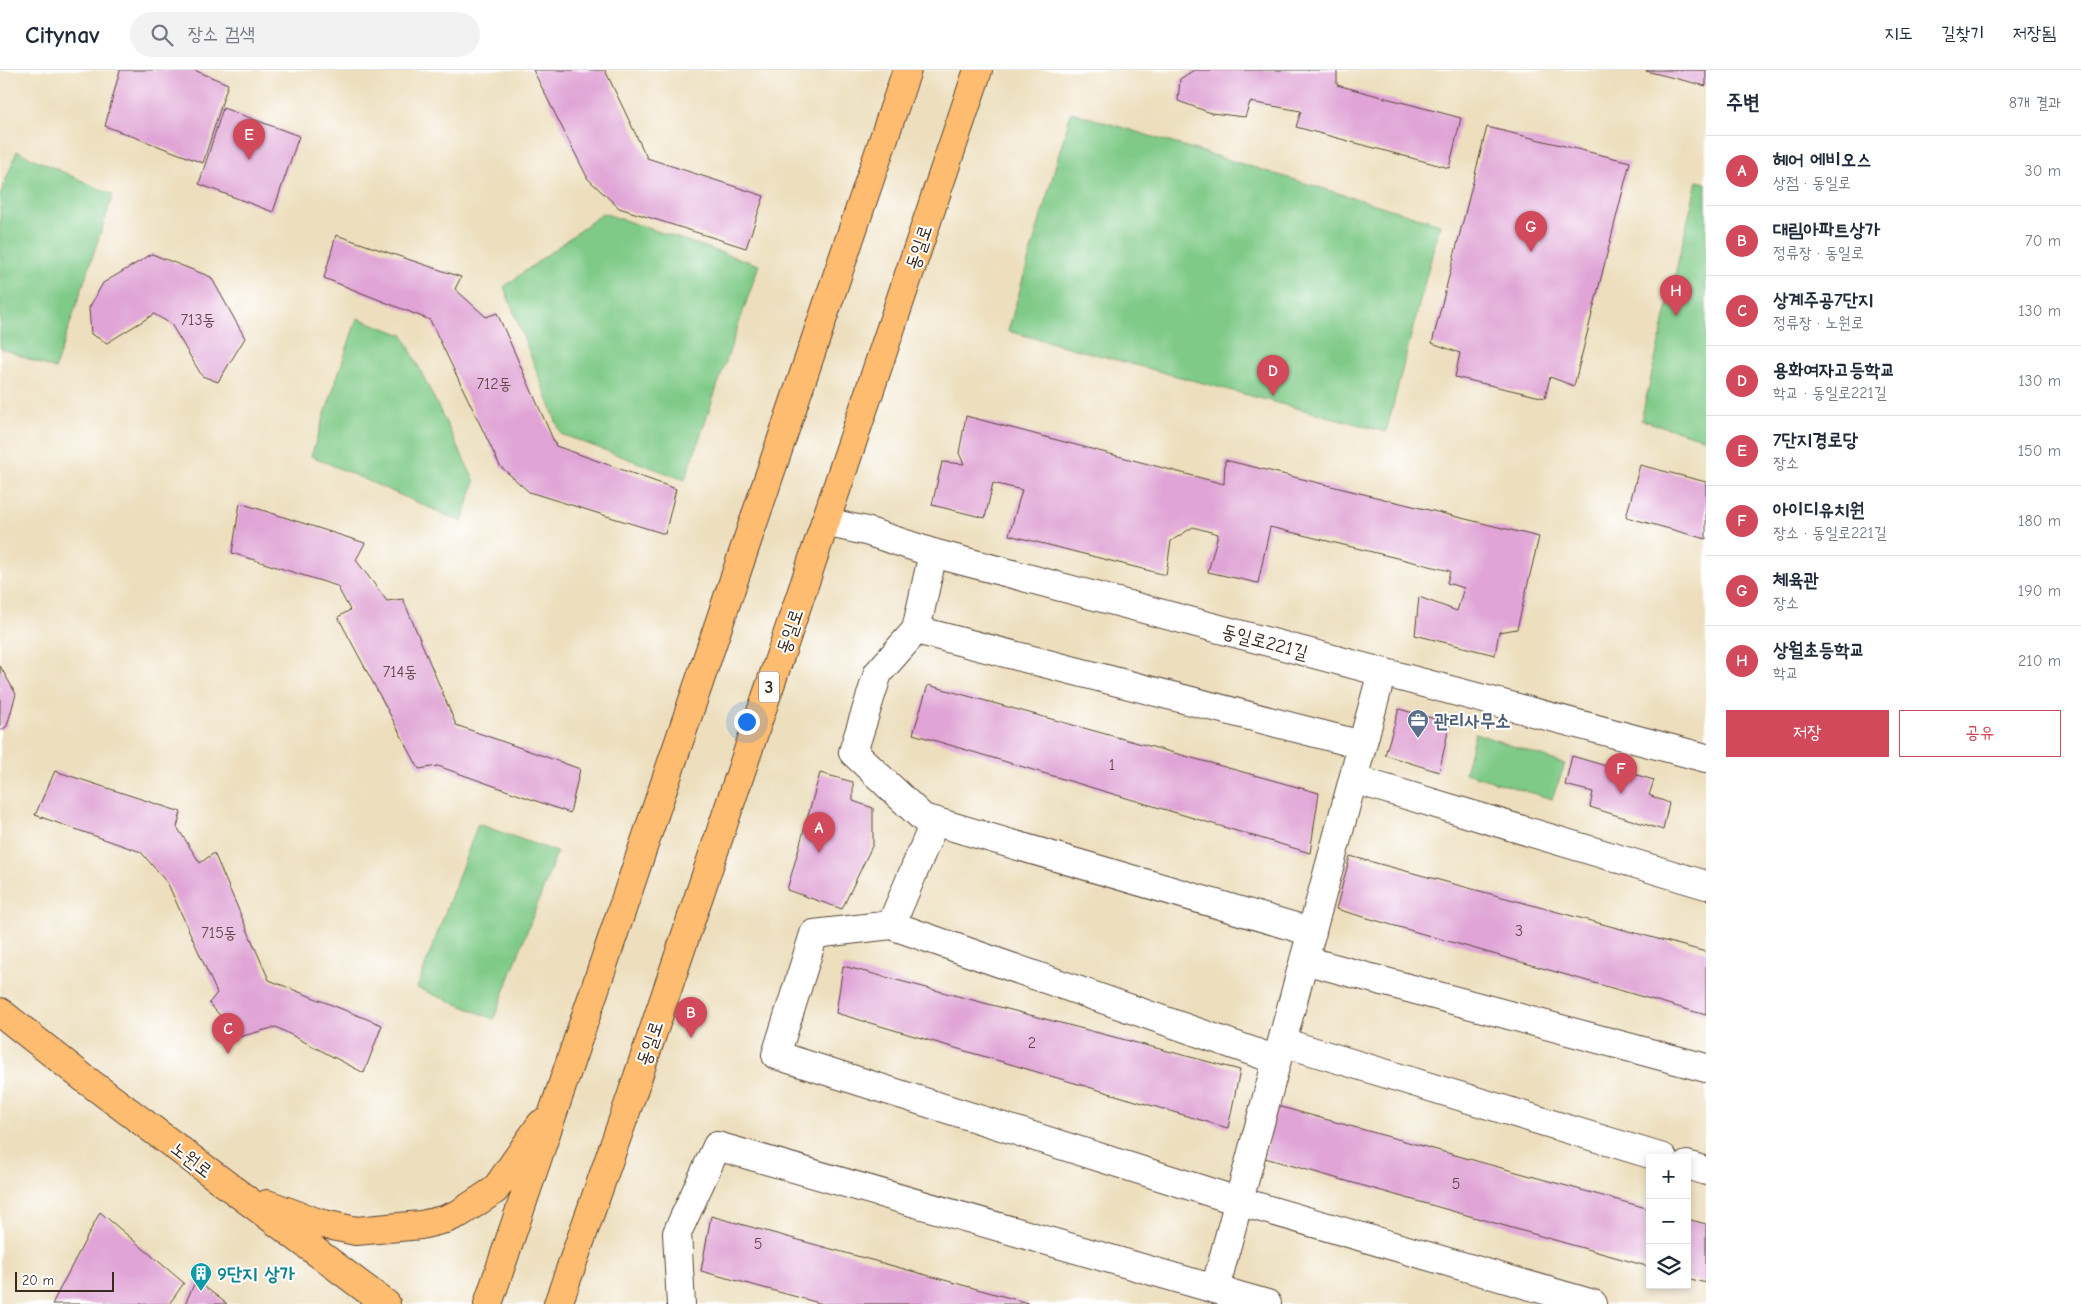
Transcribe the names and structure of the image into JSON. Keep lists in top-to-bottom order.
{
  "streets": {
    "main road": ["동일로", "3", "노원로"],
    "street": ["동일로221길"]
  },
  "crossings": [
    ["동일로", "동일로221길"]
  ],
  "places": {
    "office": ["관리사무소"],
    "building": ["9단지 상가"]
  },
  "house_numbers": [
    "713동",
    "712동",
    "714동",
    "1",
    "3",
    "715동",
    "2",
    "5",
    "5"
  ],
  "scale_bar": "20 m",
  "page": {
    "header": "Citynav",
    "search": "장소 검색",
    "nav": ["지도", "길찾기", "저장됨"],
    "heading": ["주변", "8개 결과"],
    "pins": [
      "E",
      "G",
      "H",
      "D",
      "F",
      "A",
      "B",
      "C"
    ],
    "list": [
      {
        "mark": "A",
        "name": "헤어 에비오스",
        "note": "상점 · 동일로",
        "value": "30 m"
      },
      {
        "mark": "B",
        "name": "대림아파트상가",
        "note": "정류장 · 동일로",
        "value": "70 m"
      },
      {
        "mark": "C",
        "name": "상계주공7단지",
        "note": "정류장 · 노원로",
        "value": "130 m"
      },
      {
        "mark": "D",
        "name": "용화여자고등학교",
        "note": "학교 · 동일로221길",
        "value": "130 m"
      },
      {
        "mark": "E",
        "name": "7단지경로당",
        "note": "장소",
        "value": "150 m"
      },
      {
        "mark": "F",
        "name": "아이디유치원",
        "note": "장소 · 동일로221길",
        "value": "180 m"
      },
      {
        "mark": "G",
        "name": "체육관",
        "note": "장소",
        "value": "190 m"
      },
      {
        "mark": "H",
        "name": "상월초등학교",
        "note": "학교",
        "value": "210 m"
      }
    ],
    "buttons": ["저장", "공유"],
    "map_buttons": ["+", "−"],
    "scale": "20 m"
  }
}
